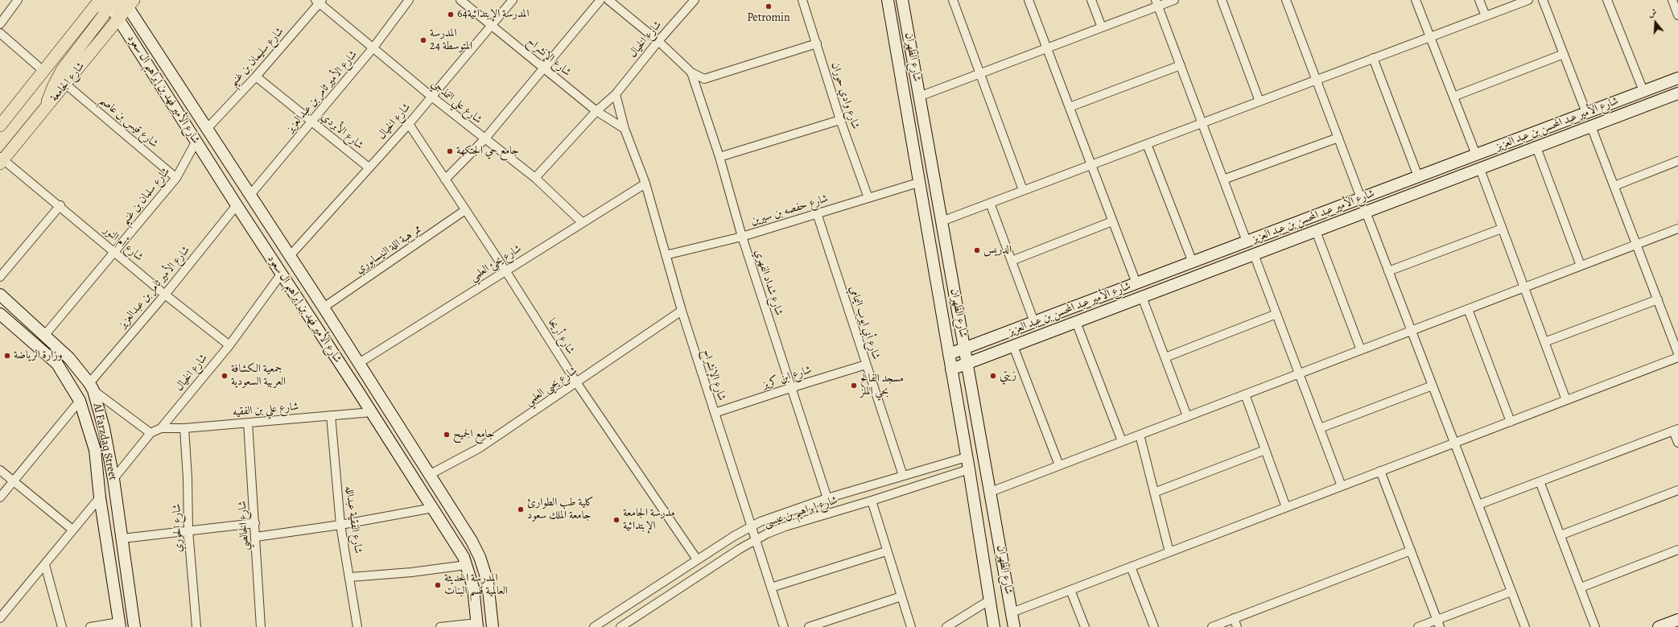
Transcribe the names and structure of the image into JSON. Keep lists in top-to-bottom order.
{
  "streets": {
    "main road": [
      "شارع الظهران",
      "شارع الجامعة",
      "شارع الأمير فهد بن إبراهيم ال سعود",
      "شارع الأمير عبد المحسن بن عبد العزيز",
      "Al Farzdaq Street"
    ],
    "street": [
      "شارع الخيال",
      "شارع سليمان بن غنيم",
      "شارع الإنشراح",
      "شارع الأمير ثامر بن عبدالعزيز",
      "شارع وادي حوران",
      "شارع علي النمذجي",
      "شارع قيس بن عاصم",
      "شارع الأبردي",
      "شارع سلمان بن غنيم",
      "شارع حفصه بن سيرين",
      "شارع أم النور",
      "ممر هبة اللة النيسابوري",
      "شارع يحئ العلمي",
      "شارع شداد الفهري",
      "شارع أبي ايوب اليمامي",
      "شارع أريحا",
      "شارع ابن كريز",
      "شارع يحيى العلمي",
      "شارع علي بن الفقيه",
      "شارع إبراهيم بن عيسى",
      "شارع الفقية عبدالله",
      "شارع الخالصي",
      "شارع الحوري"
    ]
  },
  "crossings": [
    ["شارع الخيال", "شارع الإنشراح"],
    ["شارع الخيال", "شارع الأمير فهد بن إبراهيم ال سعود"],
    ["شارع الخيال", "شارع علي النمذجي"],
    ["شارع الخيال", "شارع الأبردي"],
    ["شارع الخيال", "شارع أم النور"],
    ["شارع الخيال", "شارع شداد الفهري"],
    ["شارع الخيال", "شارع أريحا"],
    ["شارع الخيال", "شارع علي بن الفقيه"],
    ["شارع الخيال", "Al Farzdaq Street"],
    ["شارع سليمان بن غنيم", "شارع الأمير فهد بن إبراهيم ال سعود"],
    ["شارع سليمان بن غنيم", "شارع علي النمذجي"],
    ["شارع سليمان بن غنيم", "شارع الأبردي"],
    ["شارع الإنشراح", "شارع حفصه بن سيرين"],
    ["شارع الإنشراح", "شارع يحئ العلمي"],
    ["شارع الإنشراح", "شارع ابن كريز"],
    ["شارع الإنشراح", "شارع يحيى العلمي"],
    ["شارع الإنشراح", "شارع إبراهيم بن عيسى"],
    ["شارع الظهران", "شارع الأمير عبد المحسن بن عبد العزيز"],
    ["شارع الظهران", "شارع حفصه بن سيرين"],
    ["شارع الظهران", "شارع إبراهيم بن عيسى"],
    ["شارع الجامعة", "شارع الأمير فهد بن إبراهيم ال سعود"],
    ["شارع الجامعة", "شارع قيس بن عاصم"],
    ["شارع الجامعة", "شارع أم النور"],
    ["شارع الأمير فهد بن إبراهيم ال سعود", "شارع الأمير ثامر بن عبدالعزيز"],
    ["شارع الأمير فهد بن إبراهيم ال سعود", "شارع سلمان بن غنيم"],
    ["شارع الأمير فهد بن إبراهيم ال سعود", "ممر هبة اللة النيسابوري"],
    ["شارع الأمير فهد بن إبراهيم ال سعود", "شارع يحئ العلمي"],
    ["شارع الأمير فهد بن إبراهيم ال سعود", "شارع يحيى العلمي"],
    ["شارع الأمير فهد بن إبراهيم ال سعود", "شارع علي بن الفقيه"],
    ["شارع الأمير ثامر بن عبدالعزيز", "شارع علي النمذجي"],
    ["شارع الأمير ثامر بن عبدالعزيز", "شارع الأبردي"],
    ["شارع الأمير ثامر بن عبدالعزيز", "شارع أم النور"],
    ["شارع الأمير ثامر بن عبدالعزيز", "Al Farzdaq Street"],
    ["شارع وادي حوران", "شارع حفصه بن سيرين"],
    ["شارع وادي حوران", "شارع شداد الفهري"],
    ["شارع علي النمذجي", "شارع يحئ العلمي"],
    ["شارع قيس بن عاصم", "شارع سلمان بن غنيم"],
    ["شارع سلمان بن غنيم", "شارع أم النور"],
    ["شارع سلمان بن غنيم", "Al Farzdaq Street"],
    ["شارع حفصه بن سيرين", "شارع شداد الفهري"],
    ["شارع حفصه بن سيرين", "شارع أبي ايوب اليمامي"],
    ["ممر هبة اللة النيسابوري", "شارع أريحا"],
    ["شارع يحئ العلمي", "شارع أريحا"],
    ["شارع شداد الفهري", "شارع ابن كريز"],
    ["شارع أبي ايوب اليمامي", "شارع ابن كريز"],
    ["شارع أريحا", "شارع يحيى العلمي"],
    ["شارع علي بن الفقيه", "شارع الفقية عبدالله"],
    ["شارع علي بن الفقيه", "شارع الخالصي"],
    ["شارع علي بن الفقيه", "شارع الحوري"]
  ],
  "places": [
    "Petromin",
    "المدرسة الإبتدائية64",
    "المدرسة المتوسطة 24",
    "جامع حي الجتكهة",
    "الدريس",
    "وزارة الرياضة",
    "جمعية الكشافة العربية السعودية",
    "زيتي",
    "مسجد الفالح بحي الملز",
    "جامع الجميح",
    "كلية طب الطوارئ جامعة الملك سعود",
    "مدرسة الجامعة الإبتدائية",
    "المدرسة الحديثة العالمية قسم البنات"
  ],
  "north": "top"
}
